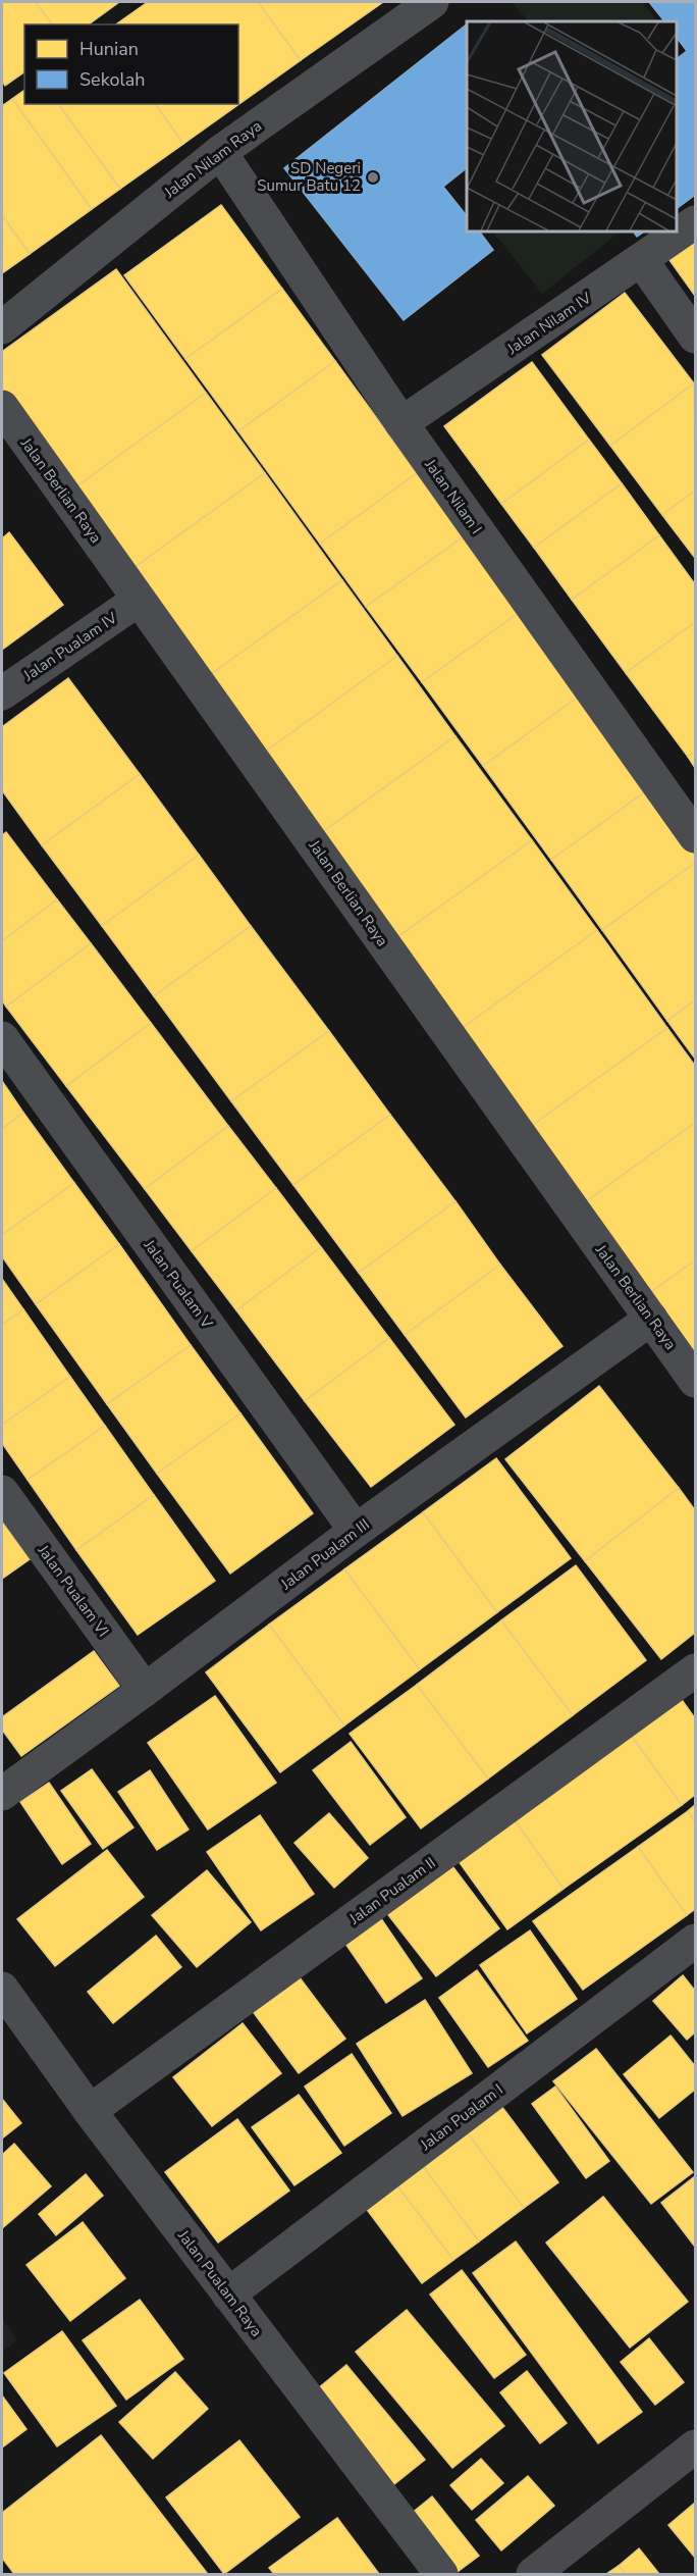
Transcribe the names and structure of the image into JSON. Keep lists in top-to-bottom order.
{
  "streets": {
    "street": [
      "Jalan Nilam Raya",
      "Jalan Nilam IV",
      "Jalan Berlian Raya",
      "Jalan Nilam I",
      "Jalan Pualam IV",
      "Jalan Pualam V",
      "Jalan Pualam III",
      "Jalan Pualam VI",
      "Jalan Pualam II",
      "Jalan Pualam I",
      "Jalan Pualam Raya"
    ]
  },
  "crossings": [
    ["Jalan Nilam Raya", "Jalan Nilam I"],
    ["Jalan Nilam IV", "Jalan Nilam I"],
    ["Jalan Berlian Raya", "Jalan Pualam IV"],
    ["Jalan Berlian Raya", "Jalan Pualam III"],
    ["Jalan Pualam V", "Jalan Pualam III"],
    ["Jalan Pualam III", "Jalan Pualam VI"],
    ["Jalan Pualam II", "Jalan Pualam Raya"],
    ["Jalan Pualam I", "Jalan Pualam Raya"]
  ],
  "places": ["SD Negeri Sumur Batu 12"],
  "legend": ["Hunian", "Sekolah"]
}
